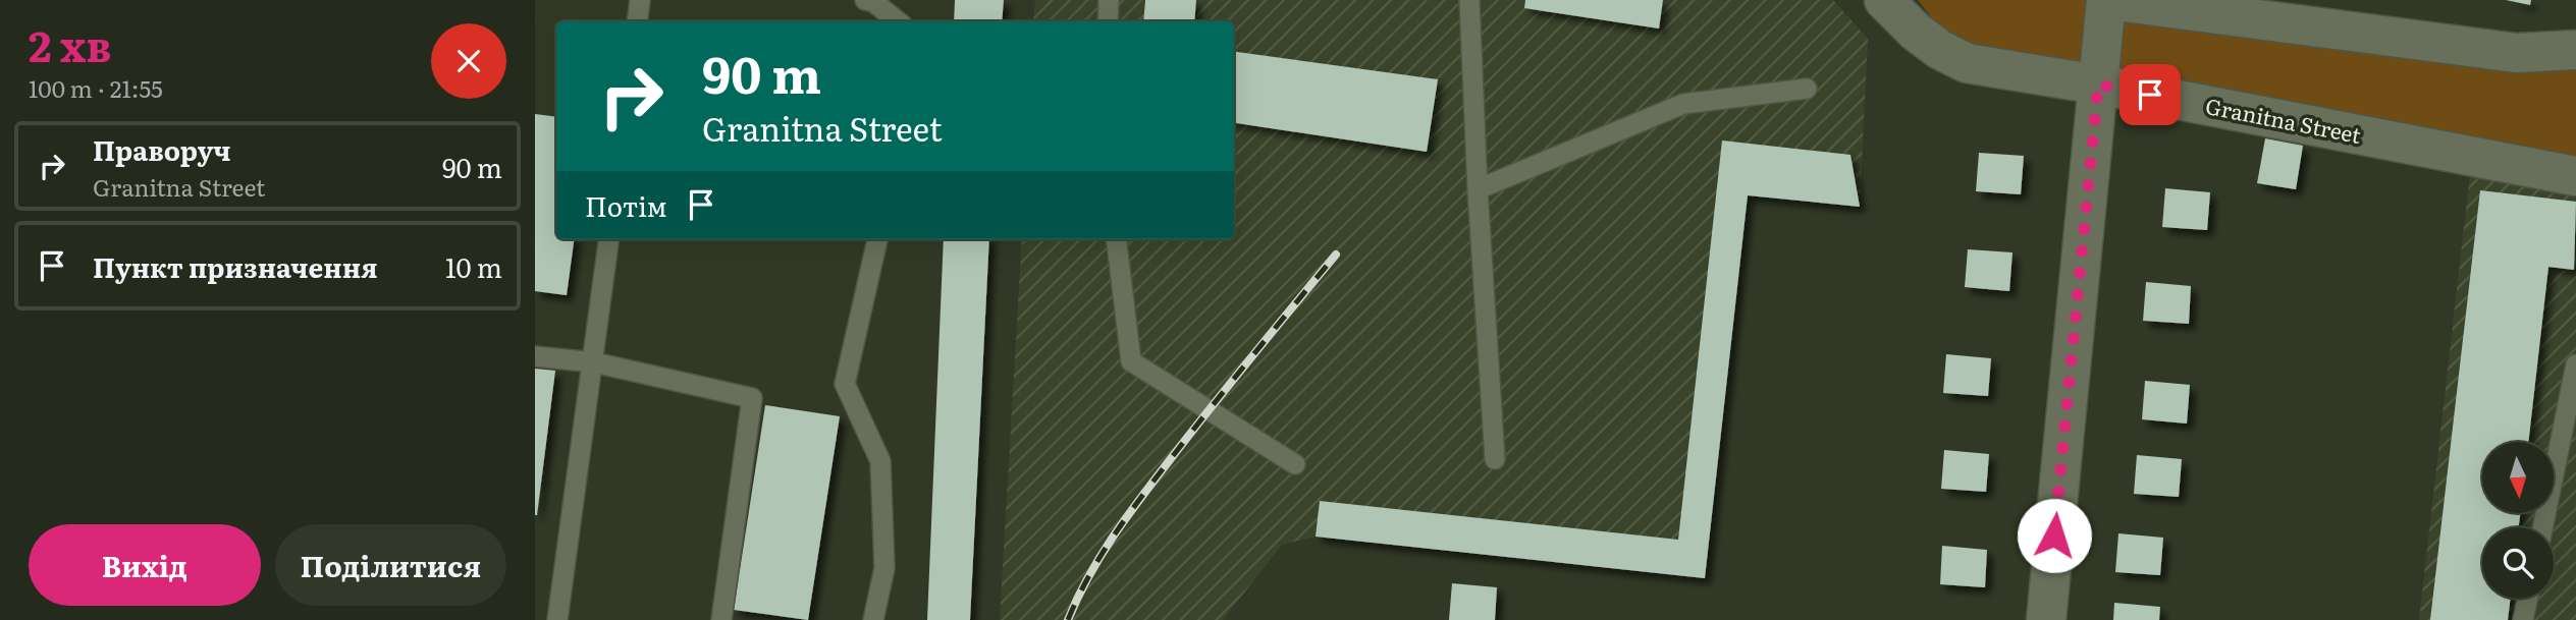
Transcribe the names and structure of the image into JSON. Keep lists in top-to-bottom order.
{
  "streets": {
    "street": ["Granitna Street"]
  },
  "north": "bottom",
  "page": {
    "heading": ["2 хв", "100 m · 21:55"],
    "turn": ["90 m", "Granitna Street"],
    "list": [
      {
        "name": "Праворуч",
        "note": "Granitna Street",
        "value": "90 m"
      },
      {
        "name": "Пункт призначення",
        "value": "10 m"
      }
    ],
    "then": "Потім",
    "buttons": ["Вихід", "Поділитися"]
  }
}
